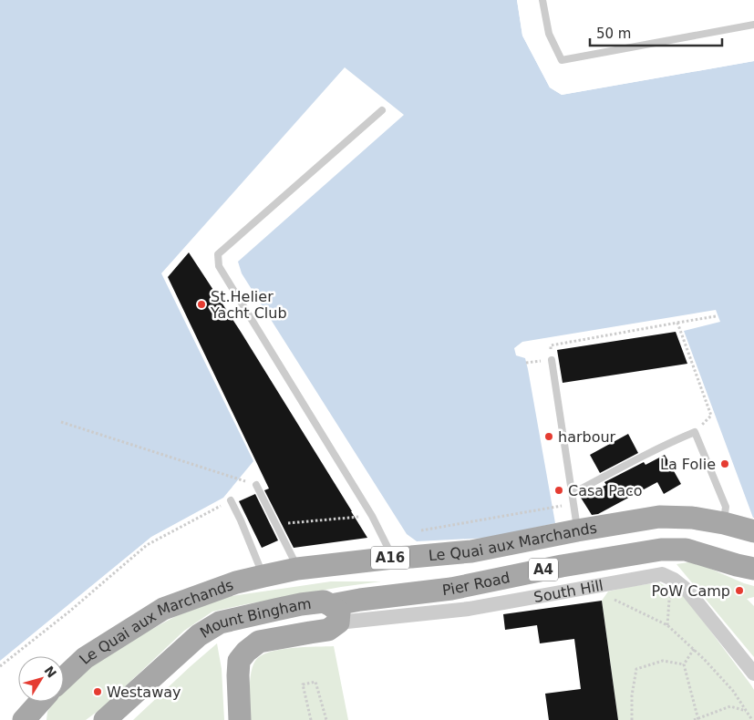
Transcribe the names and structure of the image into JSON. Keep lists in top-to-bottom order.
{
  "streets": {
    "main road": [
      "Le Quai aux Marchands",
      "A16",
      "A4",
      "Pier Road",
      "Mount Bingham"
    ],
    "street": ["South Hill"]
  },
  "crossings": [
    ["Pier Road", "South Hill"],
    ["Pier Road", "Mount Bingham"],
    ["South Hill", "Mount Bingham"]
  ],
  "places": [
    "St.Helier Yacht Club",
    "harbour",
    "La Folie",
    "Casa Paco",
    "PoW Camp",
    "Westaway"
  ],
  "scale_bar": "50 m",
  "north": "top right"
}
